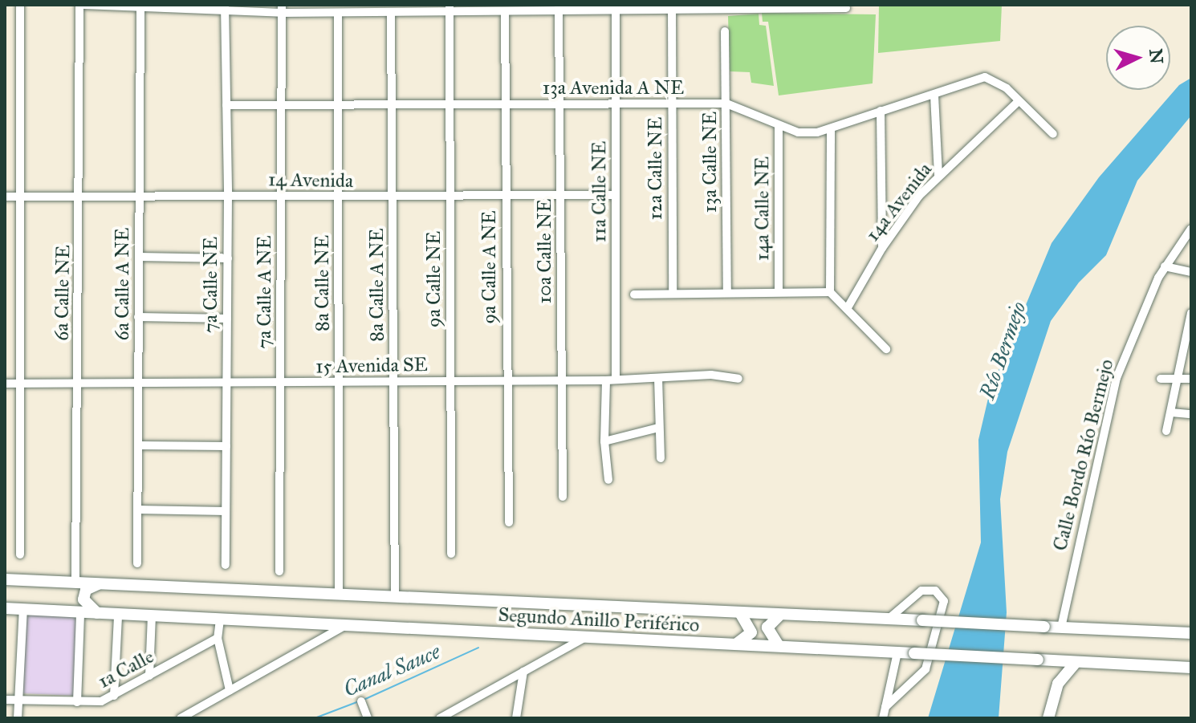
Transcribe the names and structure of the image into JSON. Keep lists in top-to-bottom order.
{
  "streets": {
    "main road": ["Segundo Anillo Periférico"],
    "street": [
      "13a Avenida A NE",
      "13a Calle NE",
      "12a Calle NE",
      "14 Avenida",
      "11a Calle NE",
      "14a Avenida",
      "14a Calle NE",
      "10a Calle NE",
      "9a Calle A NE",
      "9a Calle NE",
      "8a Calle NE",
      "6a Calle A NE",
      "7a Calle NE",
      "8a Calle A NE",
      "7a Calle A NE",
      "6a Calle NE",
      "15 Avenida SE",
      "Calle Bordo Río Bermejo",
      "1a Calle"
    ]
  },
  "crossings": [
    ["13a Avenida A NE", "13a Calle NE"],
    ["13a Avenida A NE", "12a Calle NE"],
    ["13a Avenida A NE", "11a Calle NE"],
    ["13a Avenida A NE", "14a Avenida"],
    ["13a Avenida A NE", "14a Calle NE"],
    ["13a Avenida A NE", "10a Calle NE"],
    ["13a Avenida A NE", "9a Calle A NE"],
    ["13a Avenida A NE", "9a Calle NE"],
    ["13a Avenida A NE", "8a Calle NE"],
    ["13a Avenida A NE", "7a Calle NE"],
    ["13a Avenida A NE", "8a Calle A NE"],
    ["13a Avenida A NE", "7a Calle A NE"],
    ["14 Avenida", "11a Calle NE"],
    ["14 Avenida", "10a Calle NE"],
    ["14 Avenida", "9a Calle A NE"],
    ["14 Avenida", "9a Calle NE"],
    ["14 Avenida", "8a Calle NE"],
    ["14 Avenida", "6a Calle A NE"],
    ["14 Avenida", "7a Calle NE"],
    ["14 Avenida", "8a Calle A NE"],
    ["14 Avenida", "7a Calle A NE"],
    ["14 Avenida", "6a Calle NE"],
    ["11a Calle NE", "15 Avenida SE"],
    ["10a Calle NE", "15 Avenida SE"],
    ["9a Calle A NE", "15 Avenida SE"],
    ["9a Calle NE", "15 Avenida SE"],
    ["8a Calle NE", "15 Avenida SE"],
    ["8a Calle NE", "Segundo Anillo Periférico"],
    ["6a Calle A NE", "15 Avenida SE"],
    ["7a Calle NE", "15 Avenida SE"],
    ["8a Calle A NE", "15 Avenida SE"],
    ["8a Calle A NE", "Segundo Anillo Periférico"],
    ["7a Calle A NE", "15 Avenida SE"],
    ["6a Calle NE", "15 Avenida SE"],
    ["6a Calle NE", "Segundo Anillo Periférico"],
    ["Calle Bordo Río Bermejo", "Segundo Anillo Periférico"]
  ],
  "water": ["Río Bermejo", "Canal Sauce"],
  "north": "right"
}
